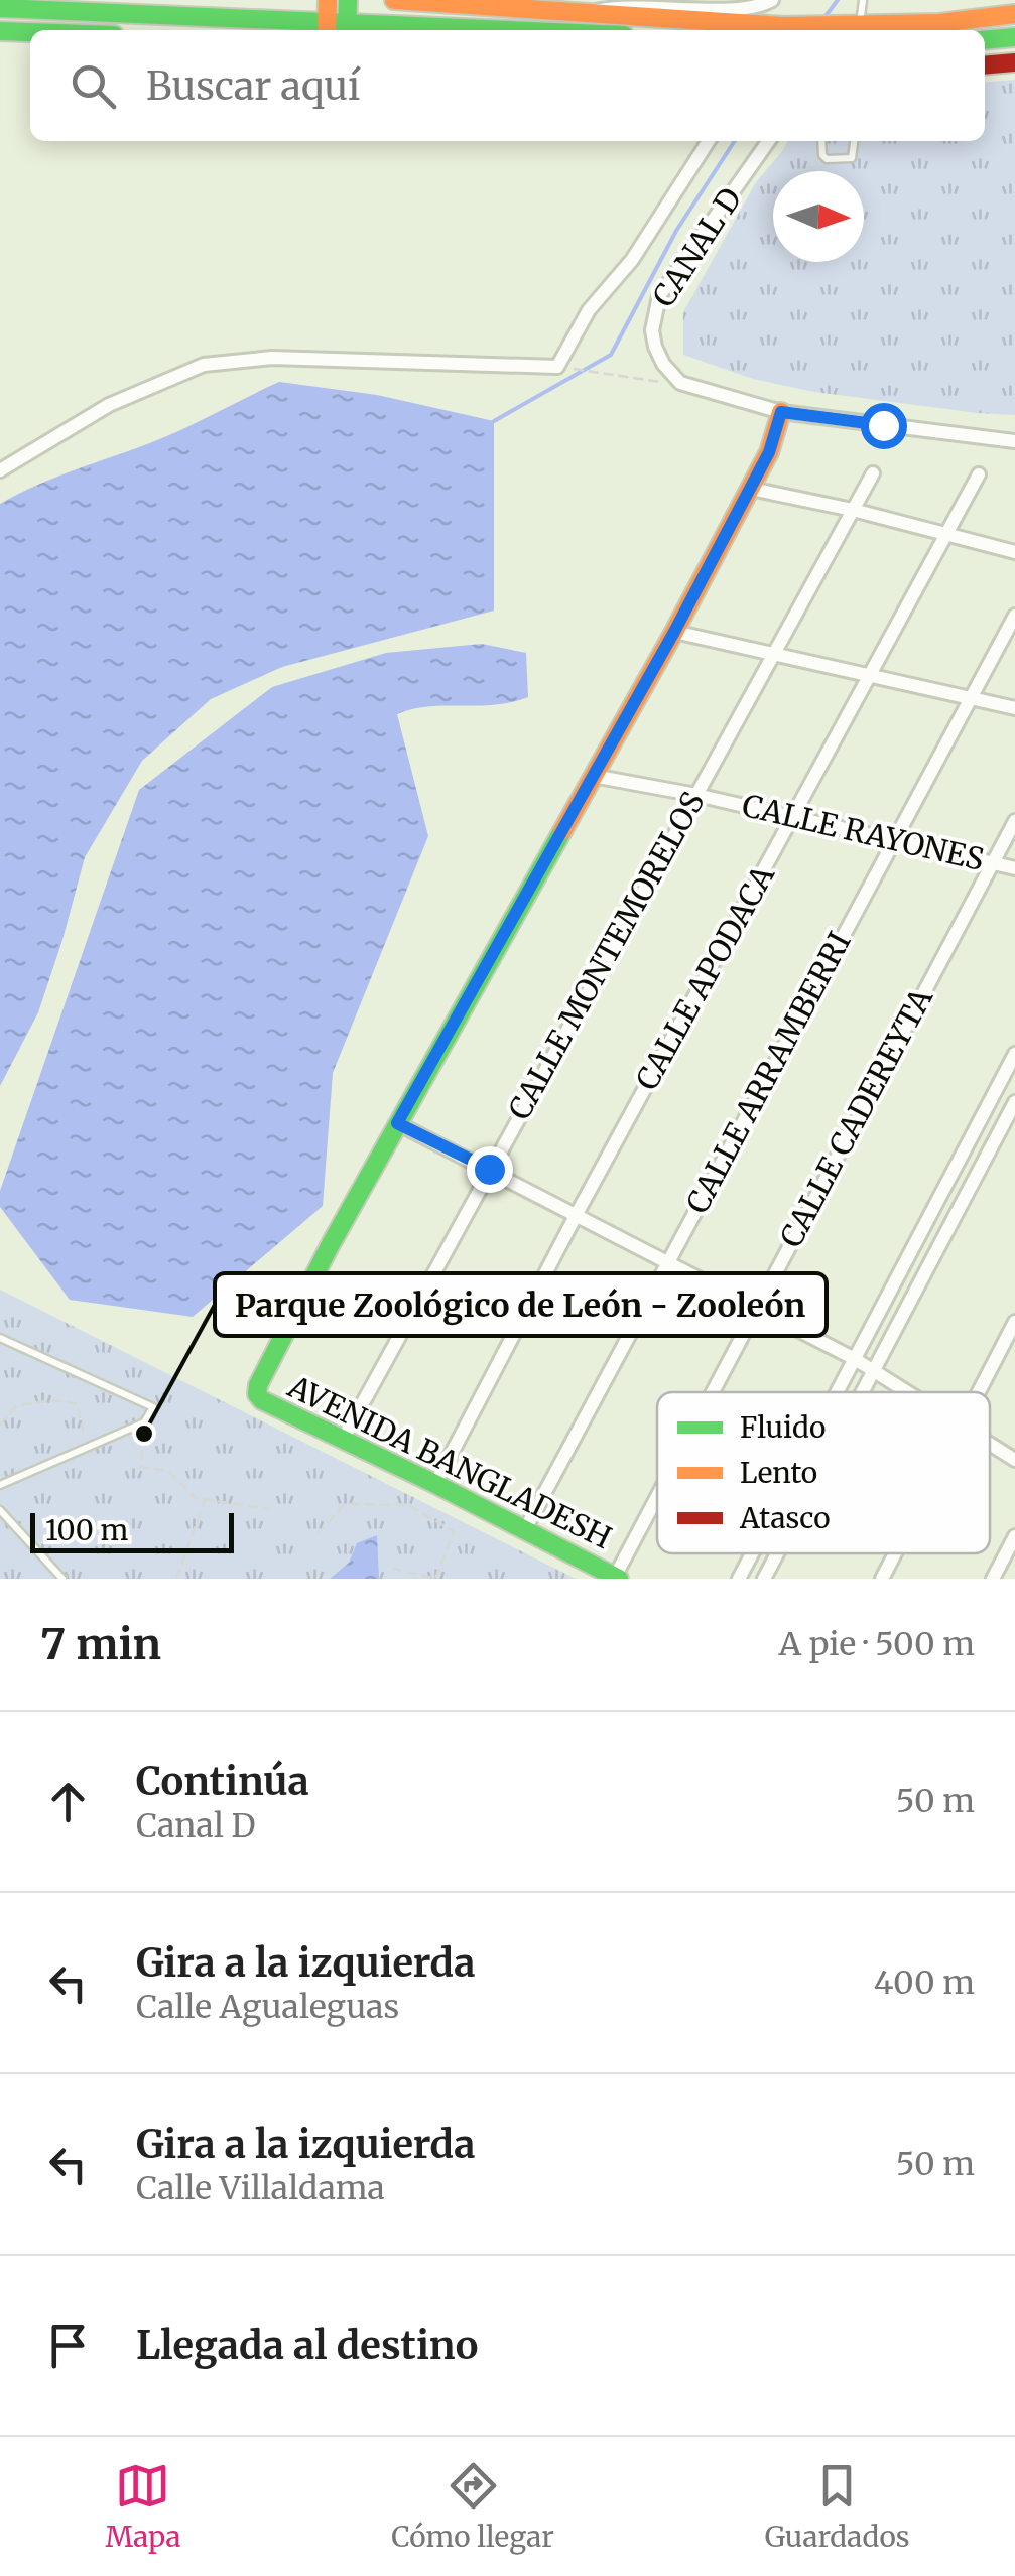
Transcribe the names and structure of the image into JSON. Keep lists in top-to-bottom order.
{
  "streets": {
    "street": [
      "CANAL D",
      "CALLE RAYONES",
      "CALLE MONTEMORELOS",
      "CALLE APODACA",
      "CALLE ARRAMBERRI",
      "CALLE CADEREYTA",
      "AVENIDA BANGLADESH"
    ]
  },
  "crossings": [
    ["CALLE RAYONES", "CALLE MONTEMORELOS"],
    ["CALLE RAYONES", "CALLE APODACA"],
    ["CALLE RAYONES", "CALLE ARRAMBERRI"],
    ["CALLE RAYONES", "CALLE CADEREYTA"],
    ["CALLE MONTEMORELOS", "AVENIDA BANGLADESH"],
    ["CALLE APODACA", "AVENIDA BANGLADESH"],
    ["CALLE ARRAMBERRI", "AVENIDA BANGLADESH"],
    ["CALLE CADEREYTA", "AVENIDA BANGLADESH"]
  ],
  "places": ["Parque Zoológico de León - Zooleón"],
  "legend": ["Fluido", "Lento", "Atasco"],
  "scale_bar": "100 m",
  "north": "right",
  "page": {
    "search": "Buscar aquí",
    "scale": "100 m",
    "heading": ["7 min", "A pie · 500 m"],
    "list": [
      ["Continúa", "Canal D", "50 m"],
      ["Gira a la izquierda", "Calle Agualeguas", "400 m"],
      ["Gira a la izquierda", "Calle Villaldama", "50 m"],
      "Llegada al destino"
    ],
    "nav": ["Mapa", "Cómo llegar", "Guardados"]
  }
}
